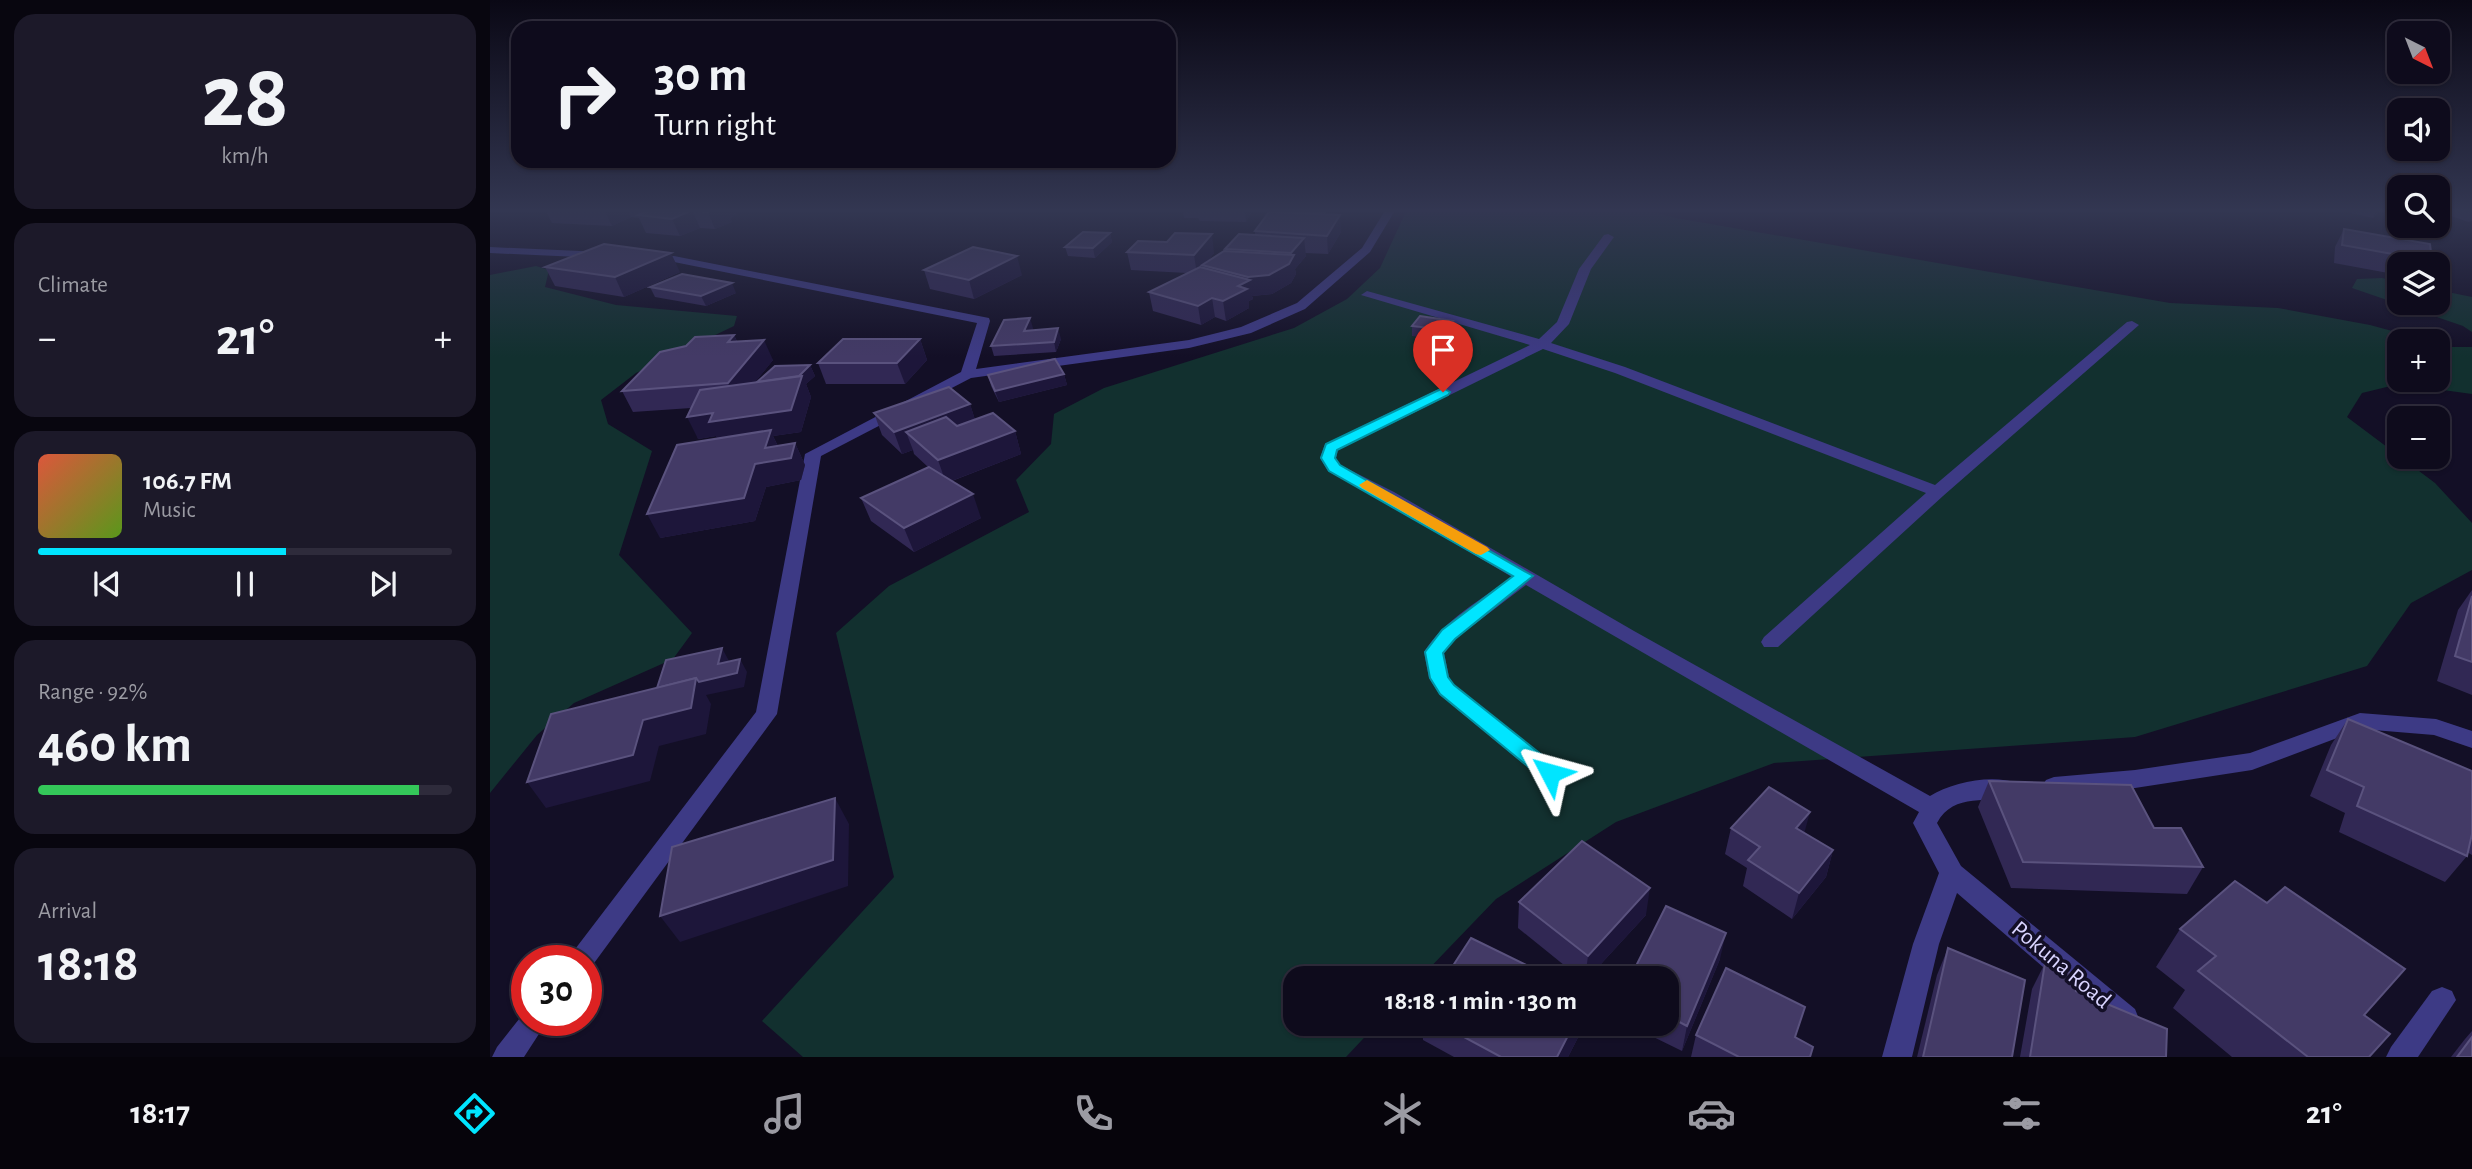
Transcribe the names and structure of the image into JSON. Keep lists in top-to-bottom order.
{
  "streets": {
    "street": ["Pokuna Road"]
  },
  "north": "bottom right",
  "page": {
    "tile": [
      ["28", "km/h"],
      "Climate",
      ["Range · 92%", "460 km"],
      ["Arrival", "18:18"]
    ],
    "map_buttons": ["+", "−"],
    "turn": ["30 m", "Turn right"],
    "heat": ["−", "21°", "+"],
    "song": ["106.7 FM", "Music"],
    "limit": "30",
    "trip": "18:18 · 1 min · 130 m",
    "tabs": ["18:17", "21°"]
  }
}
